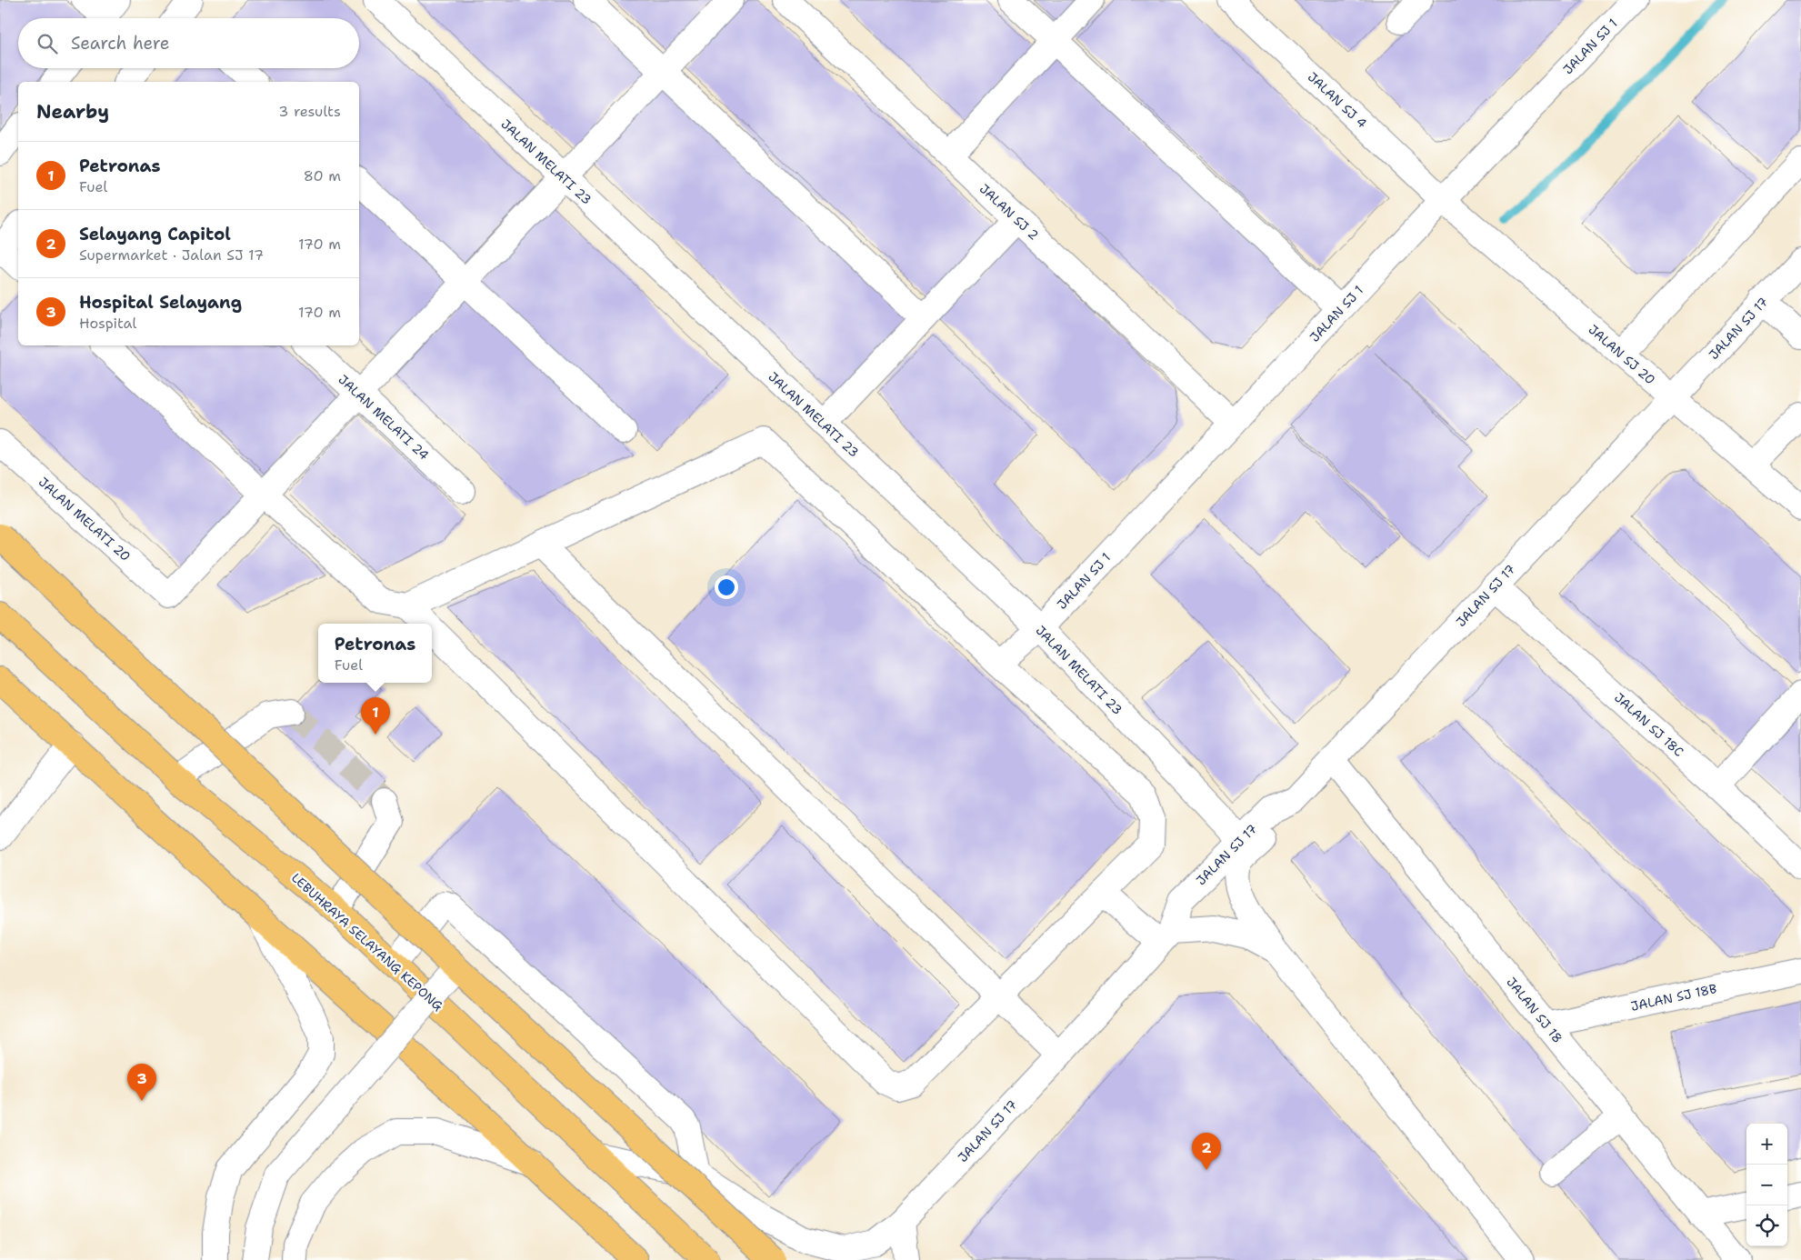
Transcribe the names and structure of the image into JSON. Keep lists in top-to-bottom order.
{
  "streets": {
    "main road": ["LEBUHRAYA SELAYANG KEPONG"],
    "street": [
      "JALAN SJ 1",
      "JALAN SJ 4",
      "JALAN MELATI 23",
      "JALAN SJ 2",
      "JALAN SJ 17",
      "JALAN SJ 20",
      "JALAN MELATI 24",
      "JALAN MELATI 20",
      "JALAN SJ 18C",
      "JALAN SJ 18B",
      "JALAN SJ 18"
    ]
  },
  "crossings": [
    ["JALAN SJ 1", "JALAN SJ 4"],
    ["JALAN SJ 1", "JALAN MELATI 23"],
    ["JALAN SJ 1", "JALAN SJ 2"],
    ["JALAN SJ 1", "JALAN SJ 20"],
    ["JALAN SJ 4", "JALAN SJ 20"],
    ["JALAN MELATI 23", "JALAN SJ 17"],
    ["JALAN SJ 17", "JALAN SJ 20"],
    ["JALAN SJ 17", "JALAN SJ 18C"],
    ["JALAN SJ 17", "LEBUHRAYA SELAYANG KEPONG"],
    ["JALAN SJ 17", "JALAN SJ 18"],
    ["JALAN SJ 18B", "JALAN SJ 18"]
  ],
  "page": {
    "search": "Search here",
    "heading": ["Nearby", "3 results"],
    "list": [
      {
        "mark": "1",
        "name": "Petronas",
        "note": "Fuel",
        "value": "80 m"
      },
      {
        "mark": "2",
        "name": "Selayang Capitol",
        "note": "Supermarket · Jalan SJ 17",
        "value": "170 m"
      },
      {
        "mark": "3",
        "name": "Hospital Selayang",
        "note": "Hospital",
        "value": "170 m"
      }
    ],
    "popup": ["Petronas", "Fuel"],
    "pins": ["1", "3", "2"],
    "map_buttons": ["+", "−"]
  }
}
